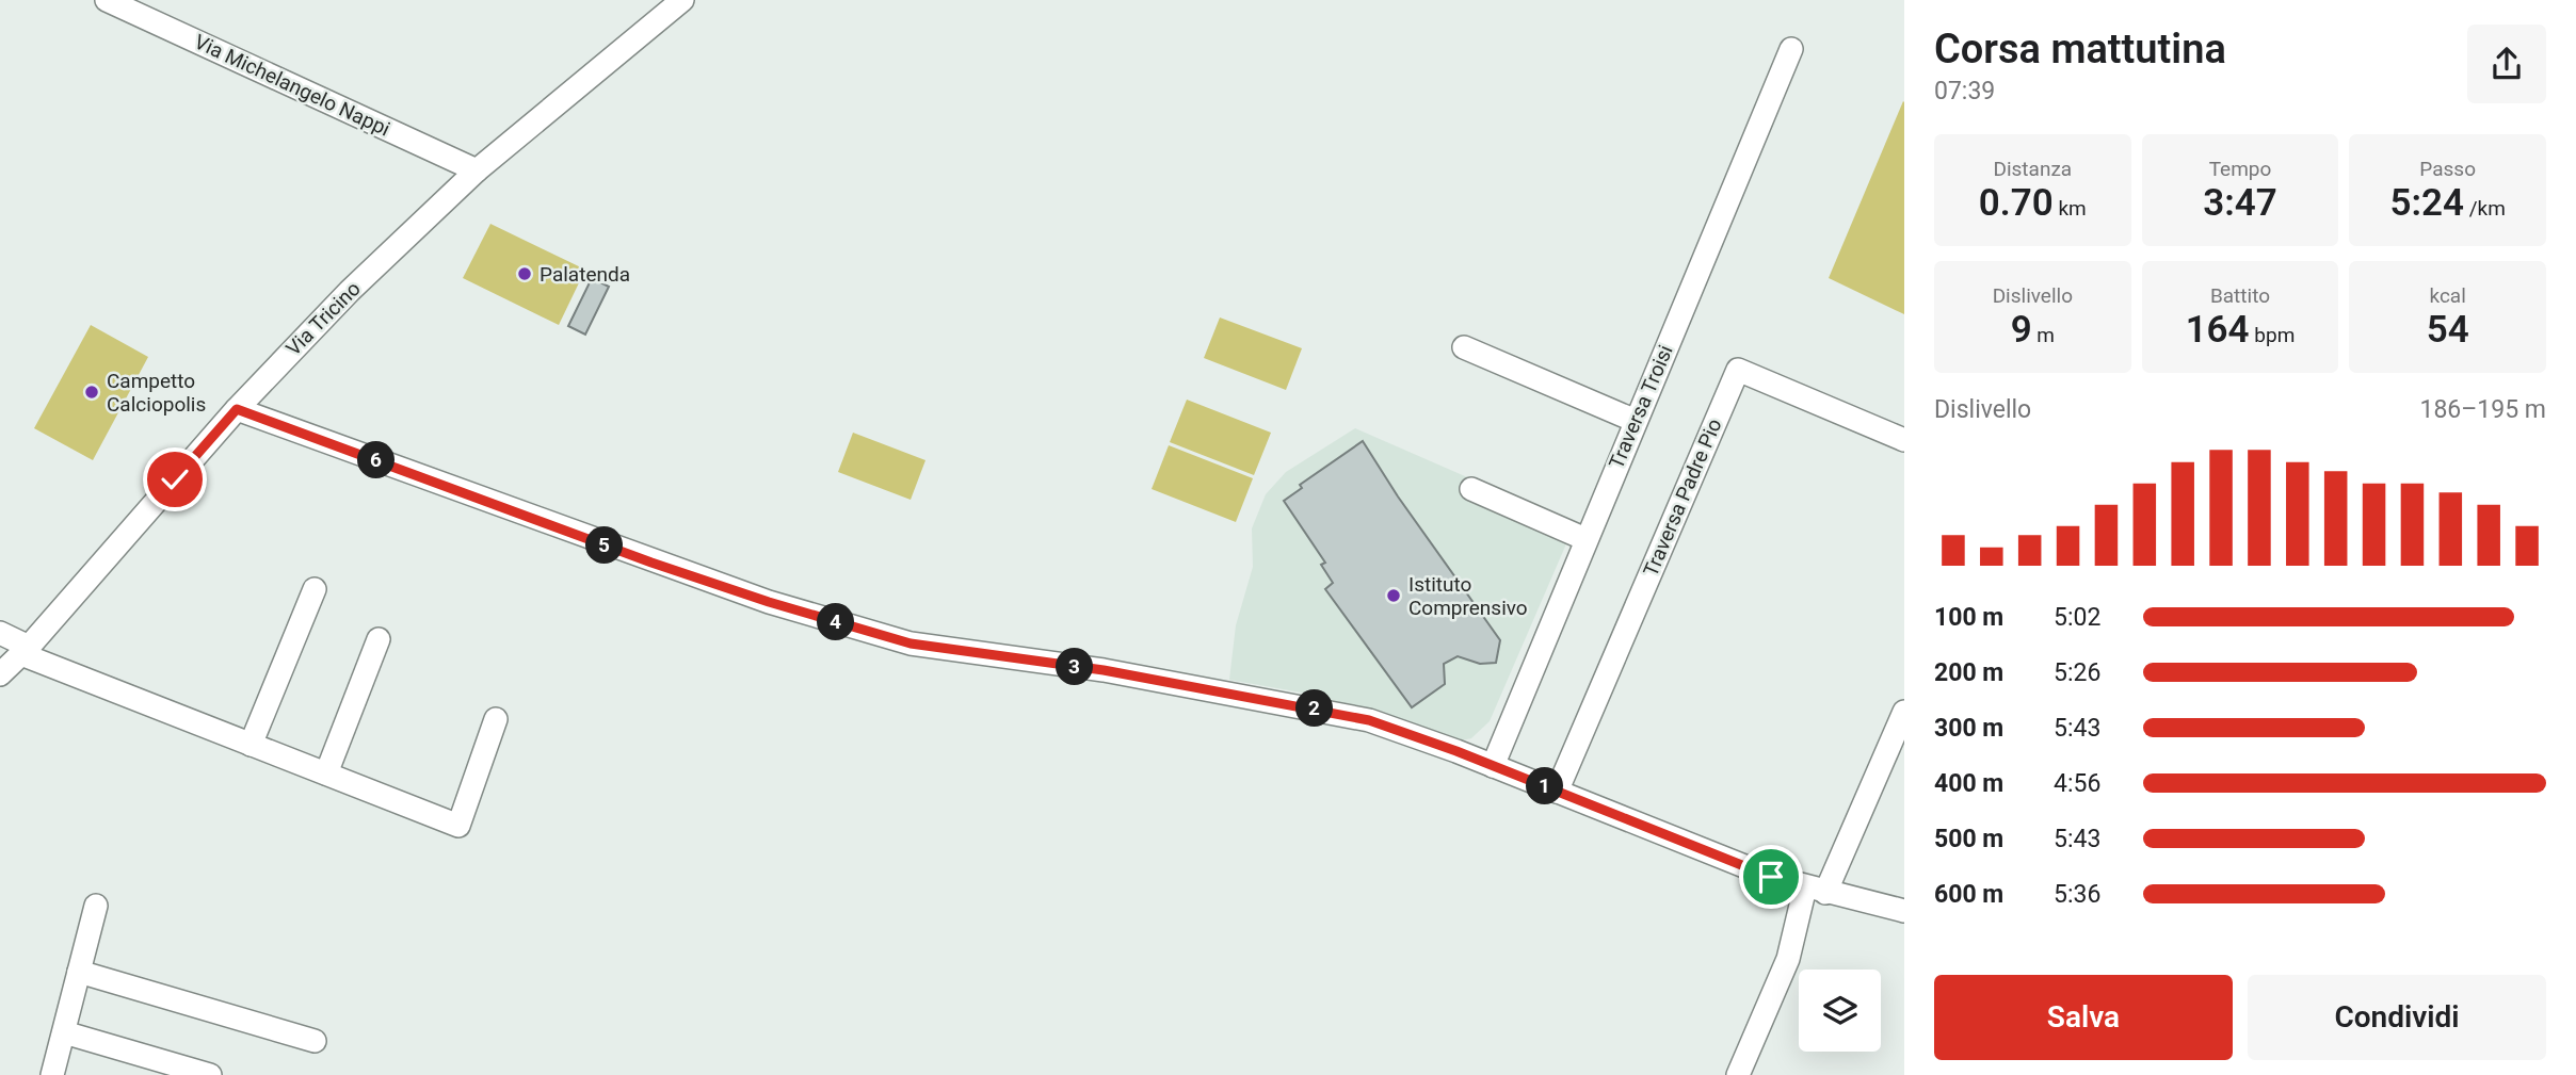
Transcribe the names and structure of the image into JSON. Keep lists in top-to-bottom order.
{
  "streets": {
    "street": [
      "Via Michelangelo Nappi",
      "Via Tricino",
      "Traversa Troisi",
      "Traversa Padre Pio"
    ]
  },
  "crossings": [
    ["Via Michelangelo Nappi", "Via Tricino"]
  ],
  "places": ["Palatenda", "Campetto Calciopolis", "Istituto Comprensivo"],
  "page": {
    "heading": ["Corsa mattutina", "07:39"],
    "stats": [
      ["Distanza", "0.70 km"],
      ["Tempo", "3:47"],
      ["Passo", "5:24 /km"],
      ["Dislivello", "9 m"],
      ["Battito", "164 bpm"],
      ["kcal", "54"]
    ],
    "chart": ["Dislivello", "186–195 m"],
    "pins": [
      "6",
      "5",
      "4",
      "3",
      "2",
      "1"
    ],
    "list": [
      {
        "name": "100 m",
        "note": "5:02"
      },
      {
        "name": "200 m",
        "note": "5:26"
      },
      {
        "name": "300 m",
        "note": "5:43"
      },
      {
        "name": "400 m",
        "note": "4:56"
      },
      {
        "name": "500 m",
        "note": "5:43"
      },
      {
        "name": "600 m",
        "note": "5:36"
      }
    ],
    "buttons": ["Salva", "Condividi"]
  }
}
